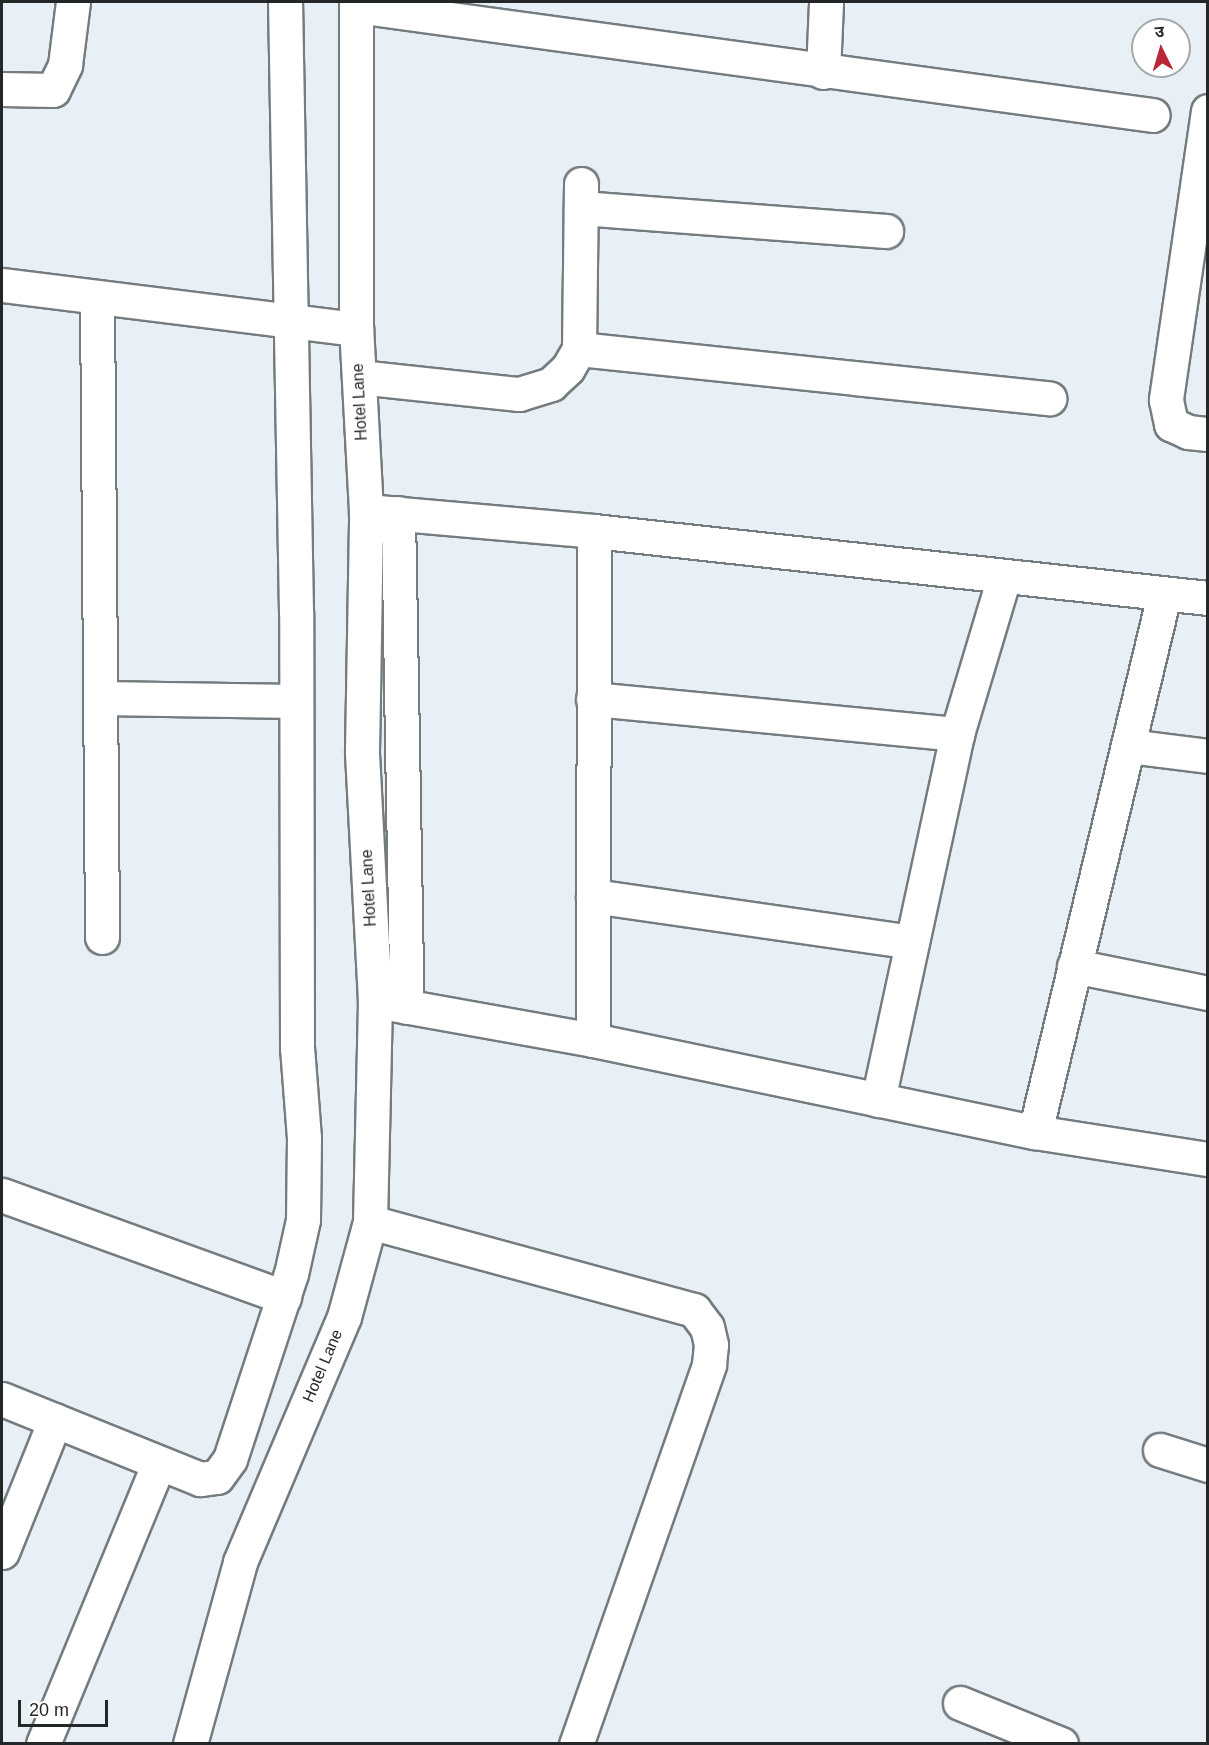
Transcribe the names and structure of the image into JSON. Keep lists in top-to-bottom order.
{
  "streets": {
    "street": ["Hotel Lane"]
  },
  "scale_bar": "20 m",
  "north": "top"
}
